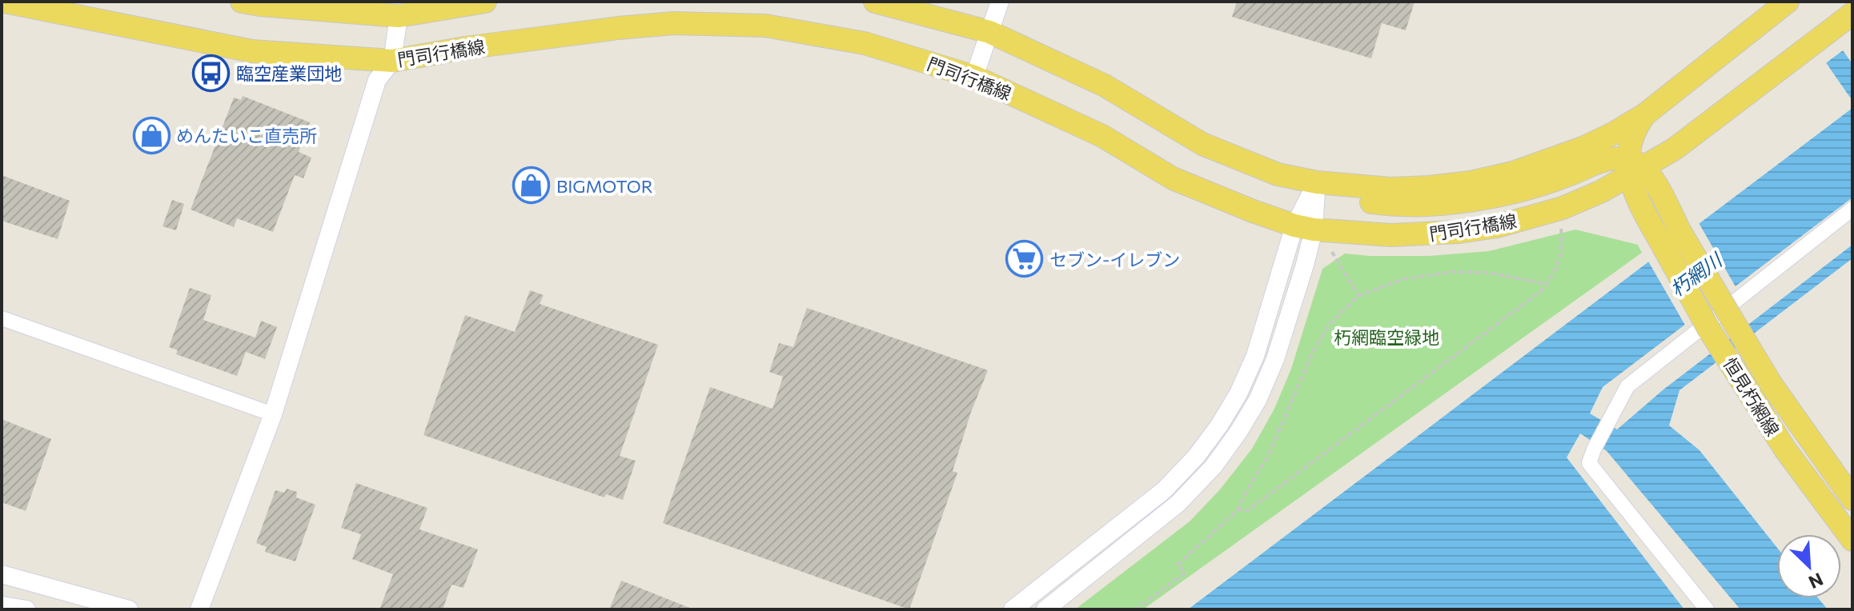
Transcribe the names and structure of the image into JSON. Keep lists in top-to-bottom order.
{
  "streets": {
    "main road": ["門司行橋線", "恒見朽網線"]
  },
  "crossings": [
    ["門司行橋線", "恒見朽網線"]
  ],
  "water": ["朽網川"],
  "parks": ["朽網臨空緑地"],
  "places": {
    "bus stop": ["臨空産業団地"],
    "shop": ["めんたいこ直売所", "BIGMOTOR"],
    "supermarket": ["セブン-イレブン"]
  },
  "north": "bottom right"
}
